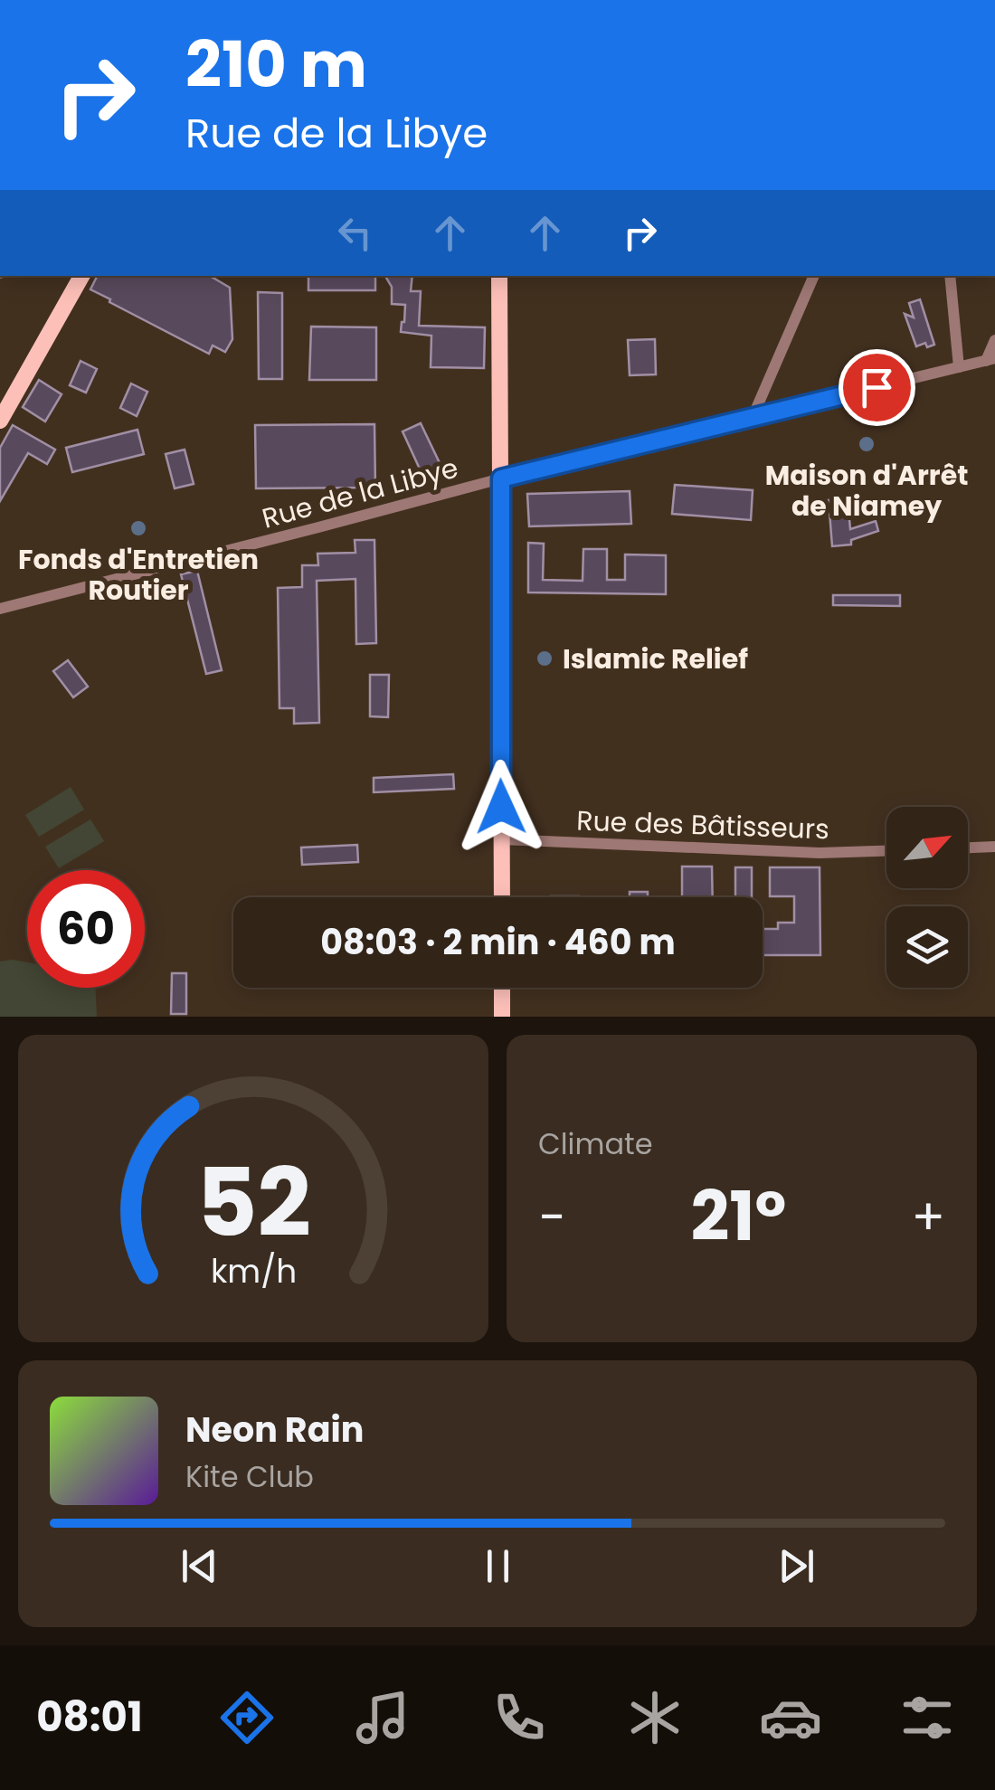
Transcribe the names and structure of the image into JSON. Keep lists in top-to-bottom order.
{
  "streets": {
    "street": ["Rue de la Libye", "Rue des Bâtisseurs"]
  },
  "places": ["Maison d'Arrêt de Niamey", "Fonds d'Entretien Routier", "Islamic Relief"],
  "north": "top right",
  "page": {
    "turn": ["210 m", "Rue de la Libye"],
    "limit": "60",
    "trip": "08:03 · 2 min · 460 m",
    "tile": "Climate",
    "heat": ["−", "21°", "+"],
    "song": ["Neon Rain", "Kite Club"],
    "tabs": "08:01",
    "gauge": ["52", "km/h"]
  }
}
